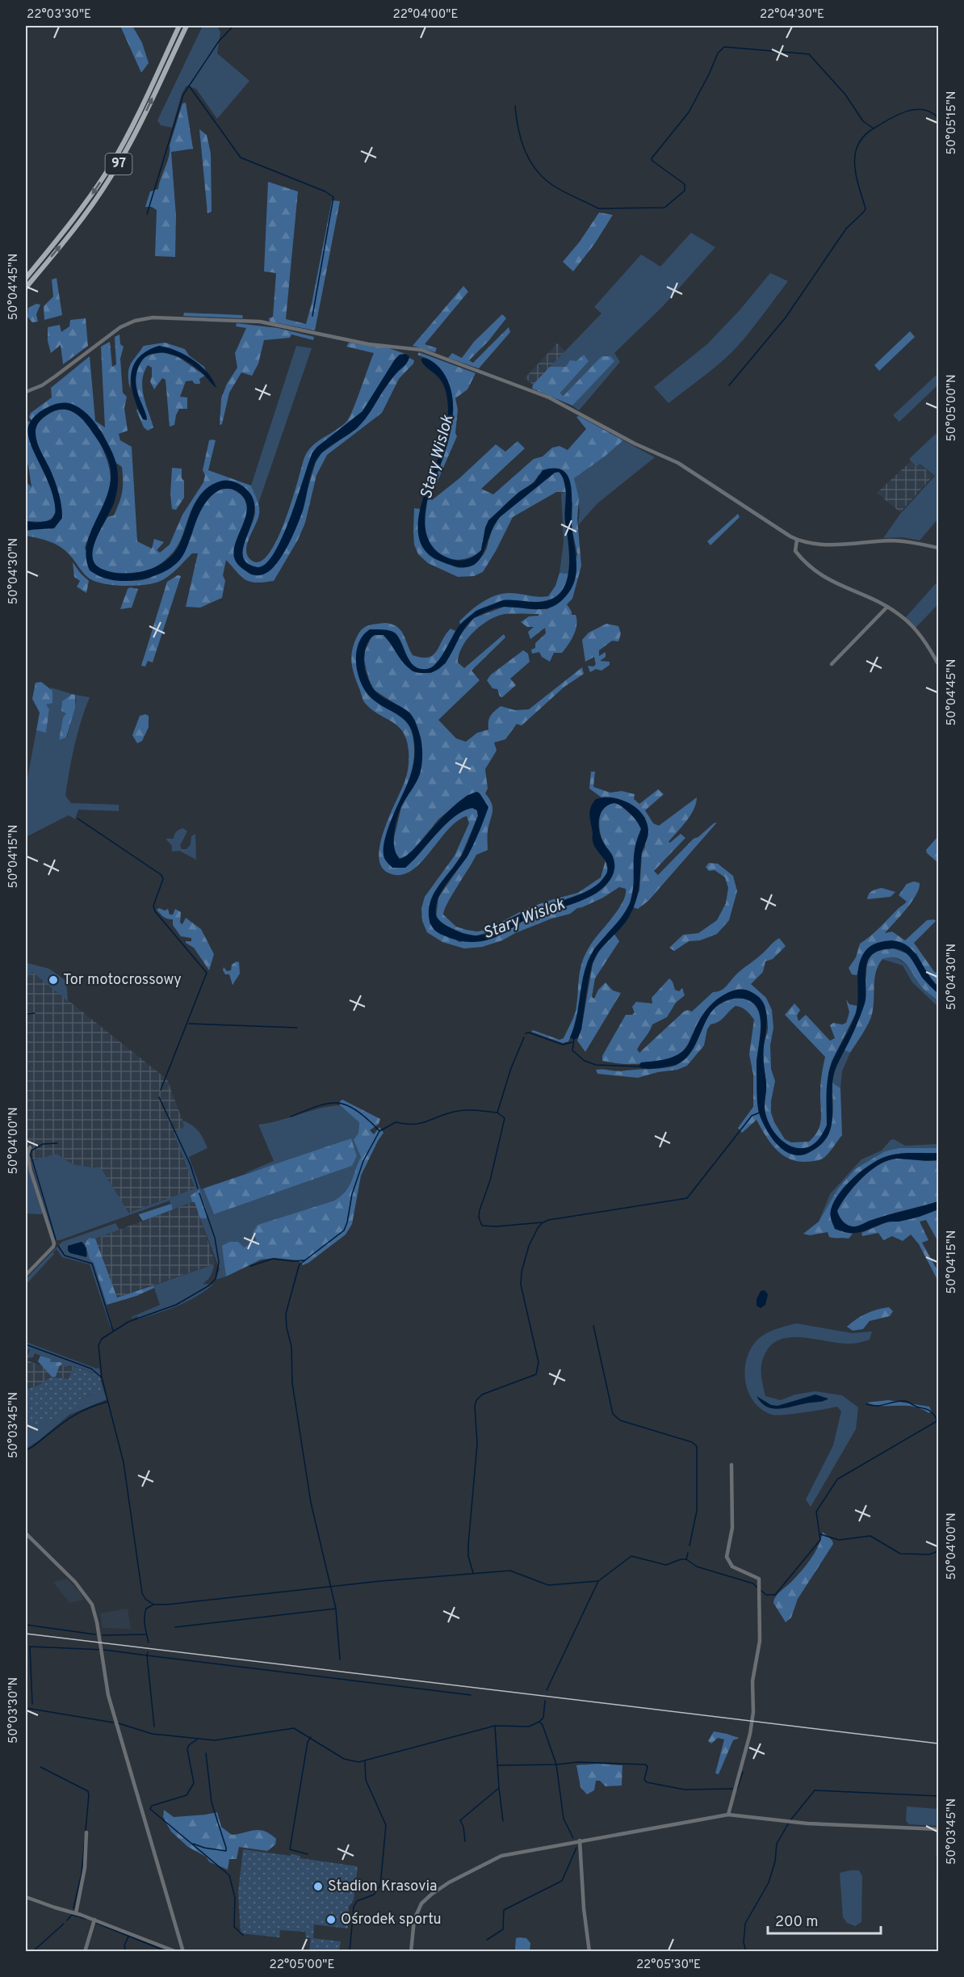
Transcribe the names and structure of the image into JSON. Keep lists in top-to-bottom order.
{
  "streets": {
    "main road": ["97"]
  },
  "water": ["Stary Wislok"],
  "places": ["Tor motocrossowy", "Stadion Krasovia", "Ośrodek sportu"],
  "scale_bar": "200 m",
  "coordinates": [
    "22°03'30\"E",
    "22°04'00\"E",
    "22°04'30\"E",
    "50°05'15\"N",
    "50°04'45\"N",
    "50°05'00\"N",
    "50°04'30\"N",
    "50°04'15\"N",
    "50°04'00\"N",
    "50°03'45\"N",
    "50°03'30\"N",
    "22°05'00\"E",
    "22°05'30\"E"
  ]
}
